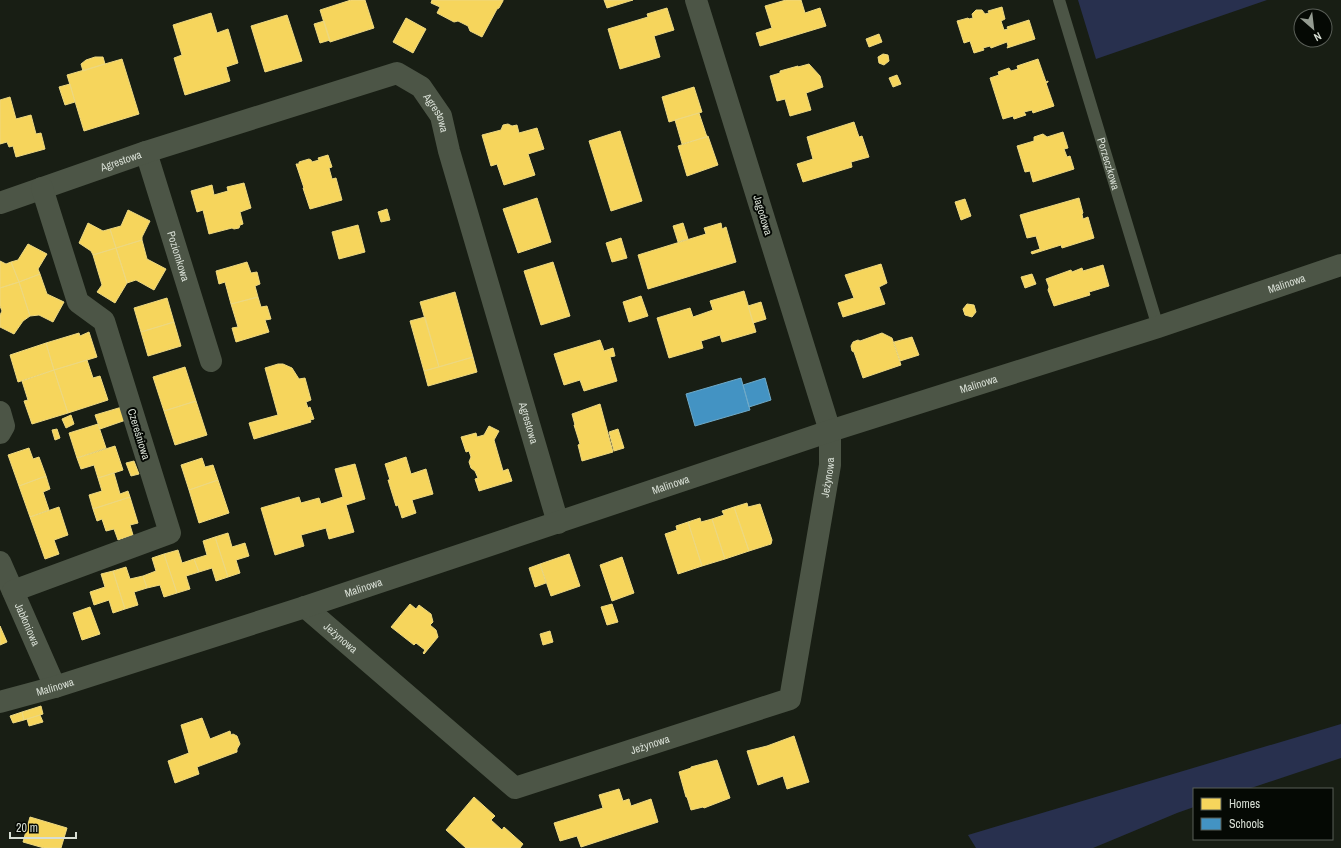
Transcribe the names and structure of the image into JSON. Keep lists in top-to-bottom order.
{
  "streets": {
    "street": [
      "Agrestowa",
      "Jagodowa",
      "Poziomkowa",
      "Malinowa",
      "Czereśniowa",
      "Jeżynowa",
      "Jabłoniowa"
    ],
    "lane": ["Porzeczkowa"]
  },
  "crossings": [
    ["Agrestowa", "Poziomkowa"],
    ["Agrestowa", "Malinowa"],
    ["Agrestowa", "Czereśniowa"],
    ["Porzeczkowa", "Malinowa"],
    ["Jagodowa", "Malinowa"],
    ["Jagodowa", "Jeżynowa"],
    ["Malinowa", "Jeżynowa"],
    ["Malinowa", "Jabłoniowa"],
    ["Czereśniowa", "Jabłoniowa"]
  ],
  "legend": ["Homes", "Schools"],
  "scale_bar": "20 m",
  "north": "bottom right"
}
